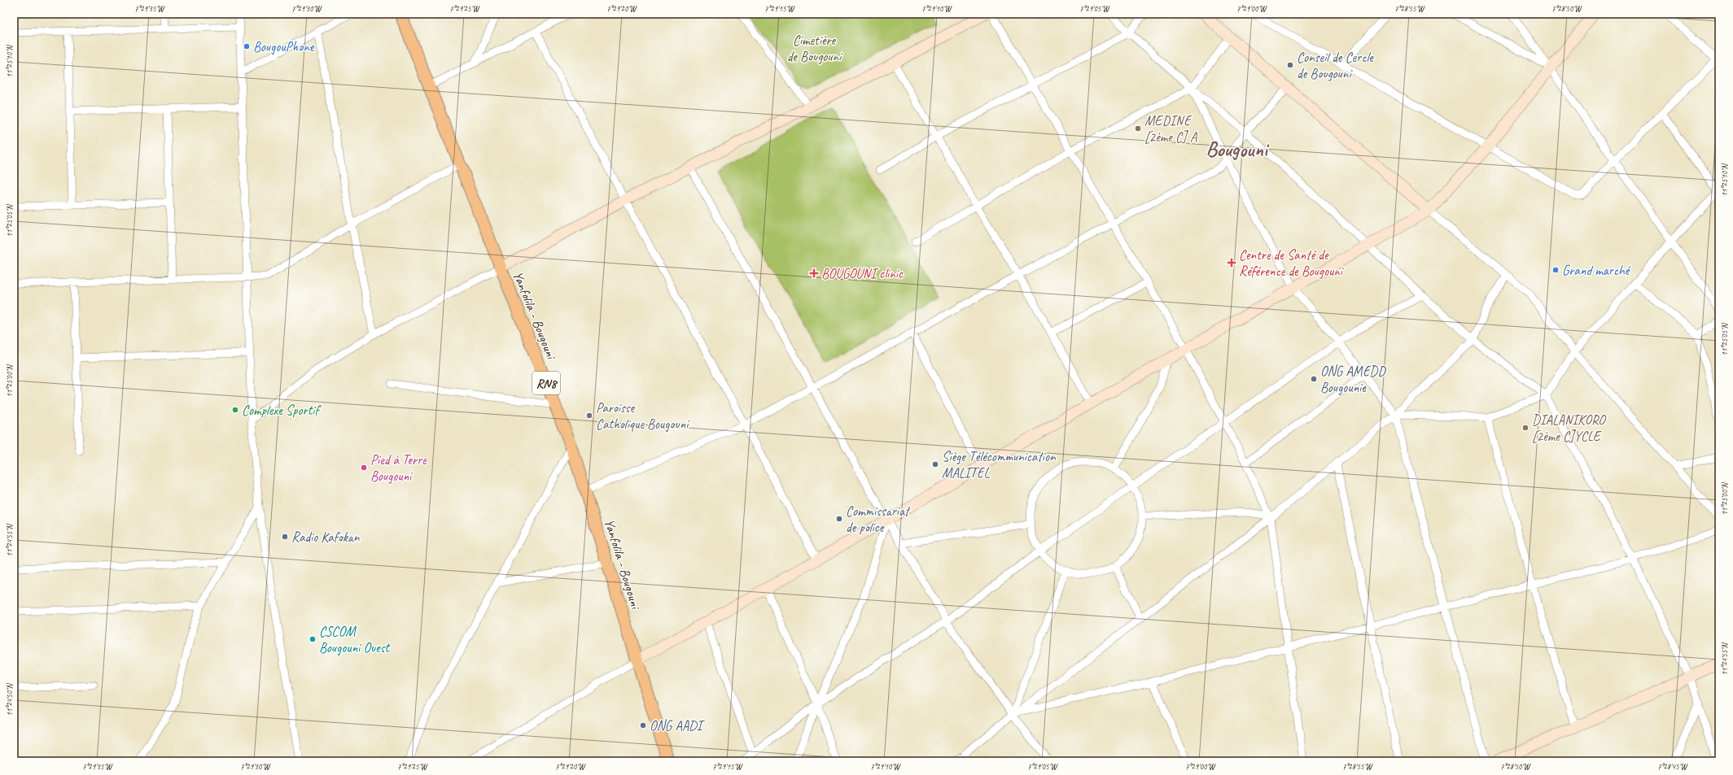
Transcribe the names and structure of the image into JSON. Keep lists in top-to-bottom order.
{
  "streets": {
    "main road": ["Yanfolila - Bougouni", "RN8"]
  },
  "districts": ["Bougouni"],
  "parks": ["Cimetière de Bougouni"],
  "places": {
    "other": [
      "BougouPhone",
      "Conseil de Cercle de Bougouni",
      "MEDINE [2ème C] A",
      "Grand marché",
      "ONG AMEDD Bougounie",
      "Complexe Sportif",
      "Paroisse Catholique Bougouni",
      "DIALANIKORO [2ème C]YCLE",
      "Siège Télécommunication MALITEL",
      "Pied à Terre Bougouni",
      "Commissariat de police",
      "Radio Kafokan",
      "CSCOM Bougouni Ouest",
      "ONG AADI"
    ],
    "health": ["Centre de Santé de Référence de Bougouni", "BOUGOUNI clinic"]
  },
  "coordinates": [
    "7°29'35\"W",
    "7°29'30\"W",
    "7°29'25\"W",
    "7°29'20\"W",
    "7°29'15\"W",
    "7°29'10\"W",
    "7°29'05\"W",
    "7°29'00\"W",
    "7°28'55\"W",
    "7°28'50\"W",
    "11°25'10\"N",
    "11°25'05\"N",
    "11°25'00\"N",
    "11°24'55\"N",
    "11°24'50\"N",
    "7°28'45\"W"
  ]
}
